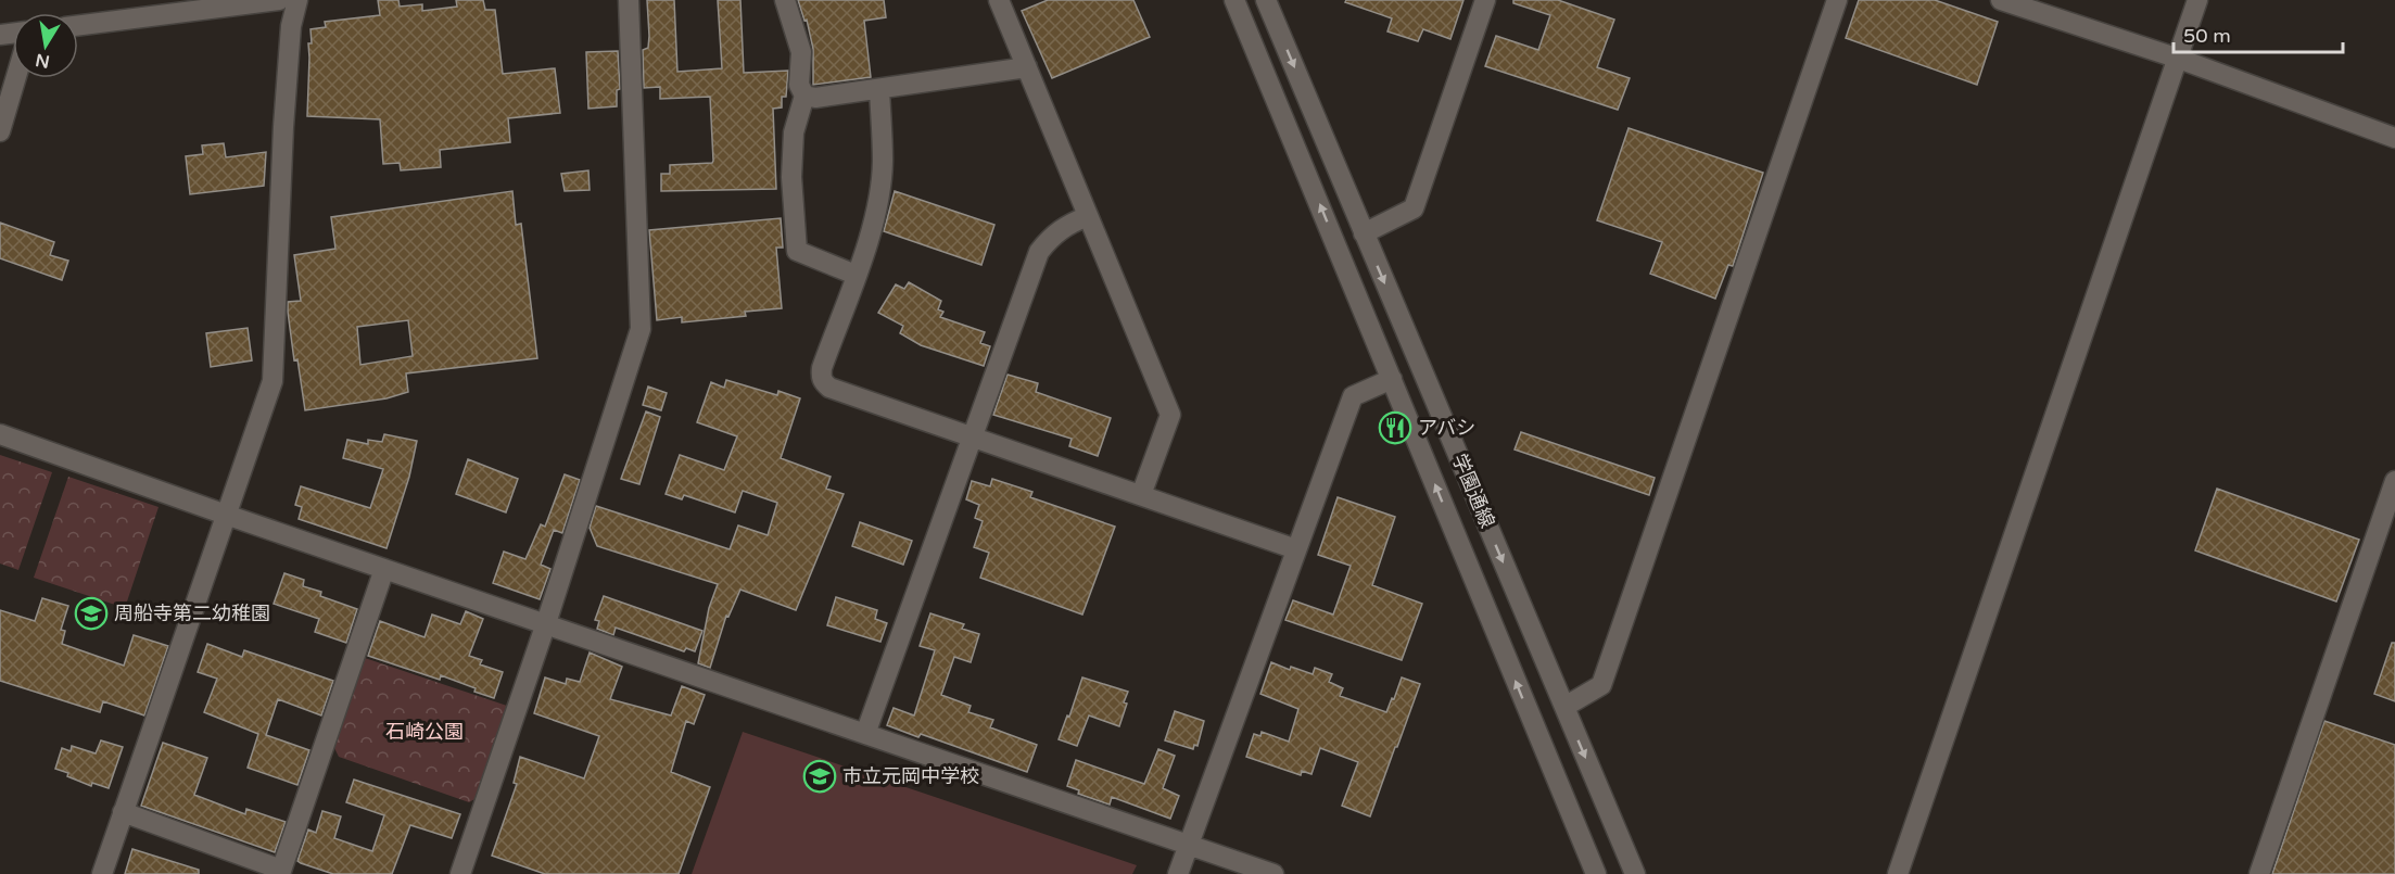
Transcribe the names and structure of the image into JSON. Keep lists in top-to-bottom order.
{
  "streets": {
    "street": ["学園通線"]
  },
  "parks": ["石崎公園"],
  "places": {
    "restaurant": ["アバシ"],
    "school or university": ["周船寺第二幼稚園", "市立元岡中学校"]
  },
  "scale_bar": "50 m",
  "north": "bottom"
}
